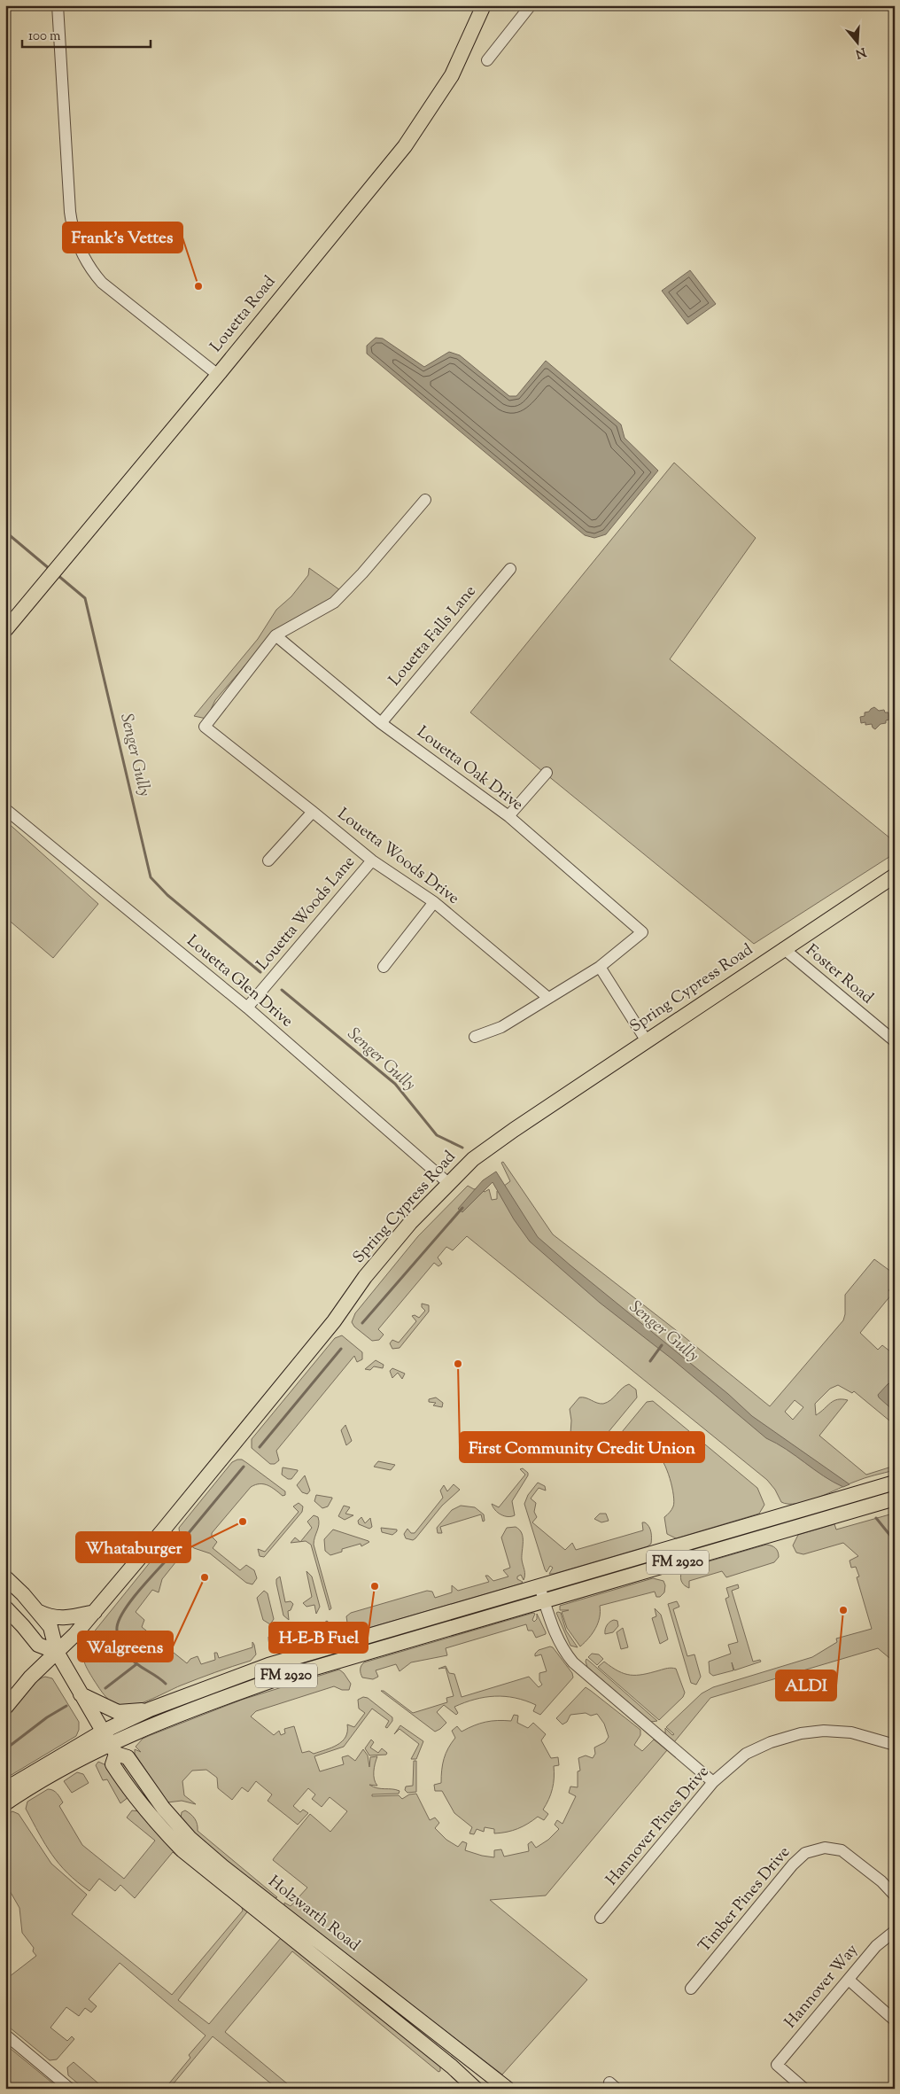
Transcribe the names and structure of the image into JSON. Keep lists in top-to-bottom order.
{
  "streets": {
    "main road": [
      "Louetta Road",
      "Spring Cypress Road",
      "FM 2920",
      "Holzwarth Road"
    ],
    "street": [
      "Louetta Falls Lane",
      "Louetta Oak Drive",
      "Louetta Woods Drive",
      "Louetta Woods Lane",
      "Foster Road",
      "Louetta Glen Drive",
      "Hannover Pines Drive",
      "Timber Pines Drive",
      "Hannover Way"
    ]
  },
  "crossings": [
    ["Louetta Falls Lane", "Louetta Oak Drive"],
    ["Louetta Oak Drive", "Louetta Woods Drive"],
    ["Louetta Woods Drive", "Louetta Woods Lane"],
    ["Louetta Woods Lane", "Louetta Glen Drive"],
    ["Foster Road", "Spring Cypress Road"],
    ["Louetta Glen Drive", "Spring Cypress Road"],
    ["Spring Cypress Road", "Holzwarth Road"],
    ["FM 2920", "Holzwarth Road"]
  ],
  "water": ["Senger Gully"],
  "places": [
    "Frank's Vettes",
    "First Community Credit Union",
    "Whataburger",
    "Walgreens",
    "H-E-B Fuel",
    "ALDI"
  ],
  "scale_bar": "100 m",
  "north": "bottom"
}
